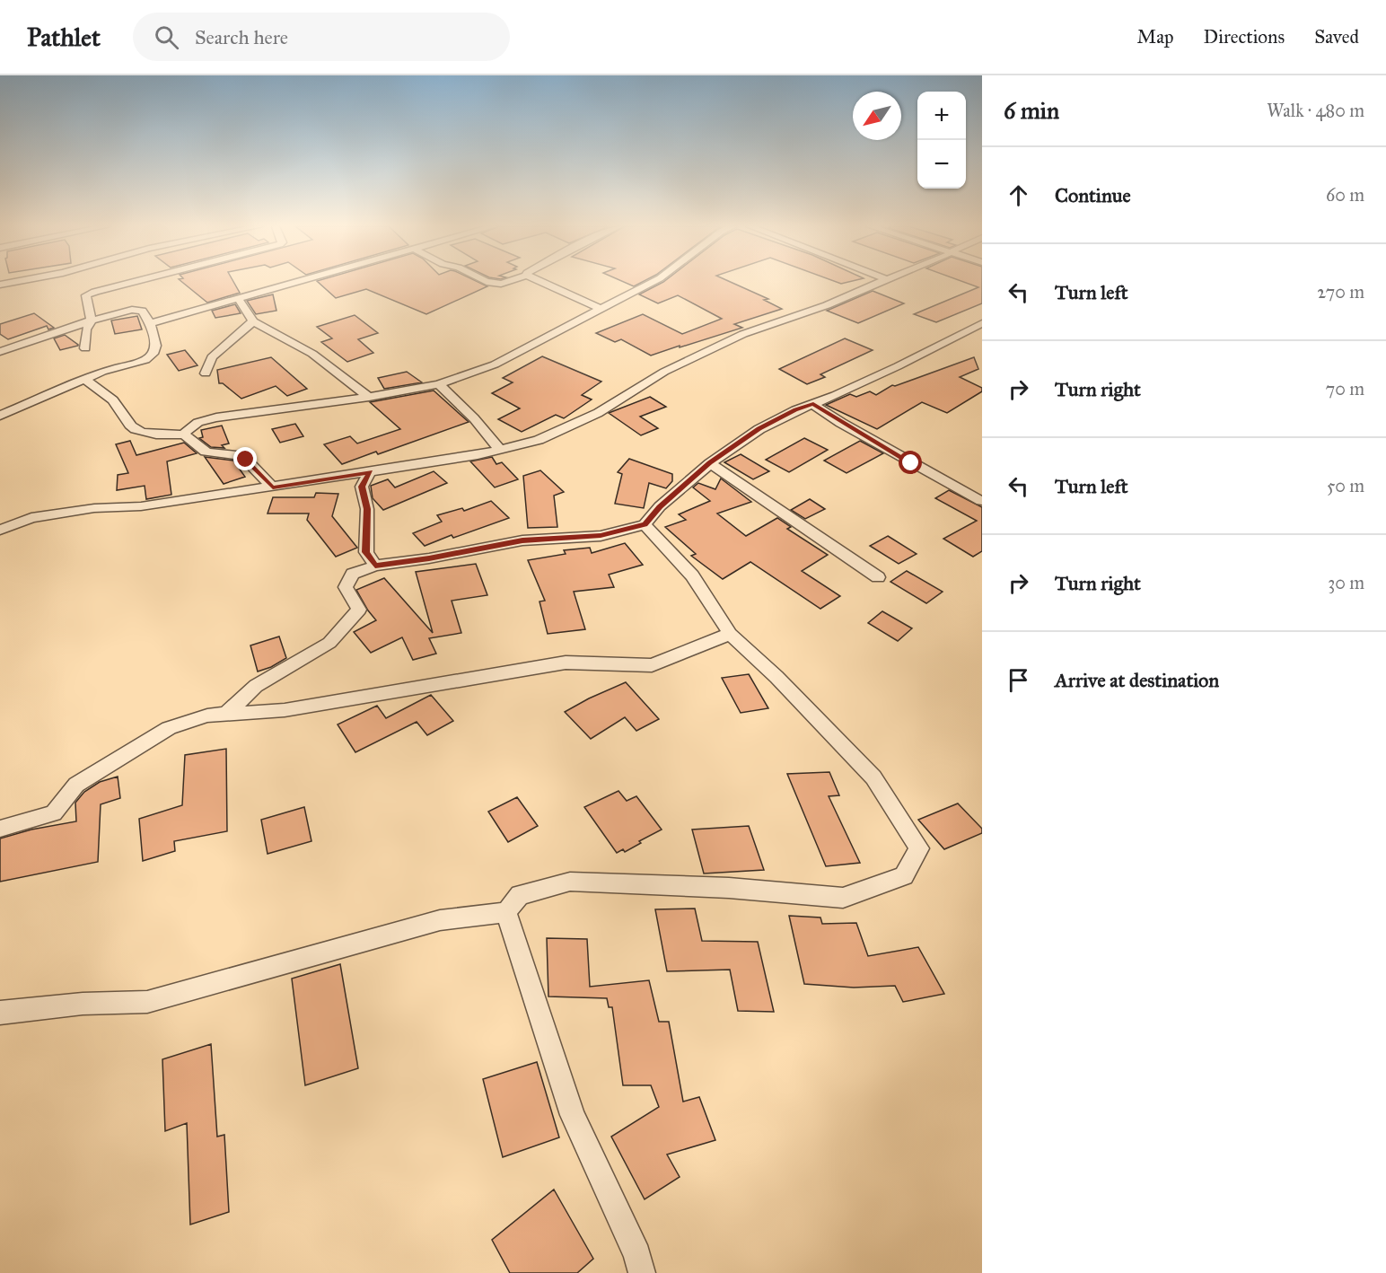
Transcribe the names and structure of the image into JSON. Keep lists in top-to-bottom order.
{
  "north": "bottom left",
  "page": {
    "header": "Pathlet",
    "search": "Search here",
    "nav": ["Map", "Directions", "Saved"],
    "heading": ["6 min", "Walk · 480 m"],
    "map_buttons": ["+", "−"],
    "list": [
      ["Continue", "60 m"],
      ["Turn left", "270 m"],
      ["Turn right", "70 m"],
      ["Turn left", "50 m"],
      ["Turn right", "30 m"],
      "Arrive at destination"
    ]
  }
}
